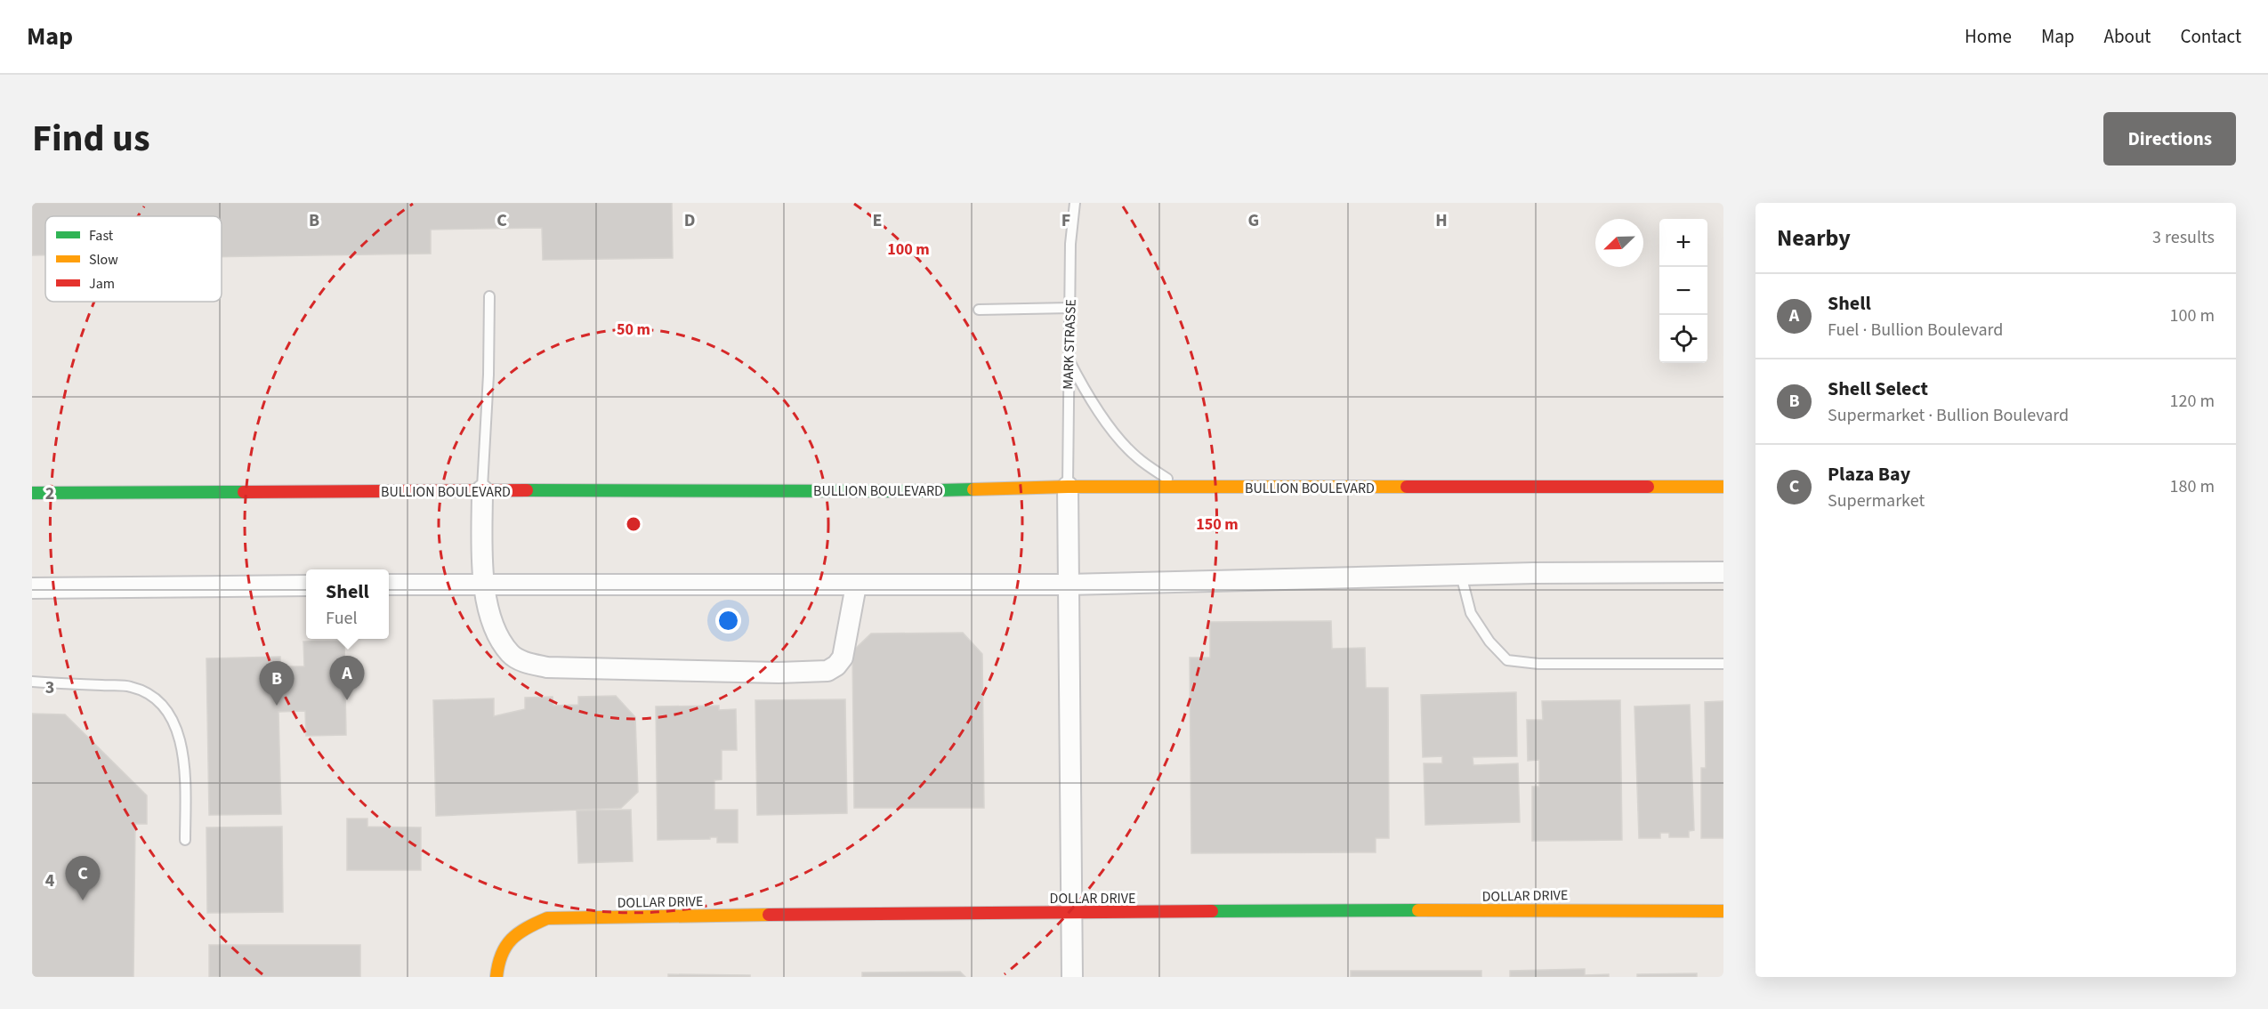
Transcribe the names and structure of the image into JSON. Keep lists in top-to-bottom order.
{
  "streets": {
    "street": ["BULLION BOULEVARD", "DOLLAR DRIVE"],
    "lane": ["MARK STRASSE"]
  },
  "crossings": [
    ["MARK STRASSE", "BULLION BOULEVARD"]
  ],
  "legend": ["Fast", "Slow", "Jam"],
  "north": "bottom left",
  "page": {
    "header": "Map",
    "nav": [
      "Home",
      "Map",
      "About",
      "Contact"
    ],
    "title": "Find us",
    "buttons": "Directions",
    "heading": ["Nearby", "3 results"],
    "map_buttons": ["+", "−"],
    "list": [
      {
        "mark": "A",
        "name": "Shell",
        "note": "Fuel · Bullion Boulevard",
        "value": "100 m"
      },
      {
        "mark": "B",
        "name": "Shell Select",
        "note": "Supermarket · Bullion Boulevard",
        "value": "120 m"
      },
      {
        "mark": "C",
        "name": "Plaza Bay",
        "note": "Supermarket",
        "value": "180 m"
      }
    ],
    "popup": ["Shell", "Fuel"],
    "pins": ["A", "B", "C"]
  },
  "grid": {
    "columns": [
      "B",
      "C",
      "D",
      "E",
      "F",
      "G",
      "H"
    ],
    "rows": ["2", "3", "4"]
  },
  "rings": ["100 m", "50 m", "150 m"]
}
